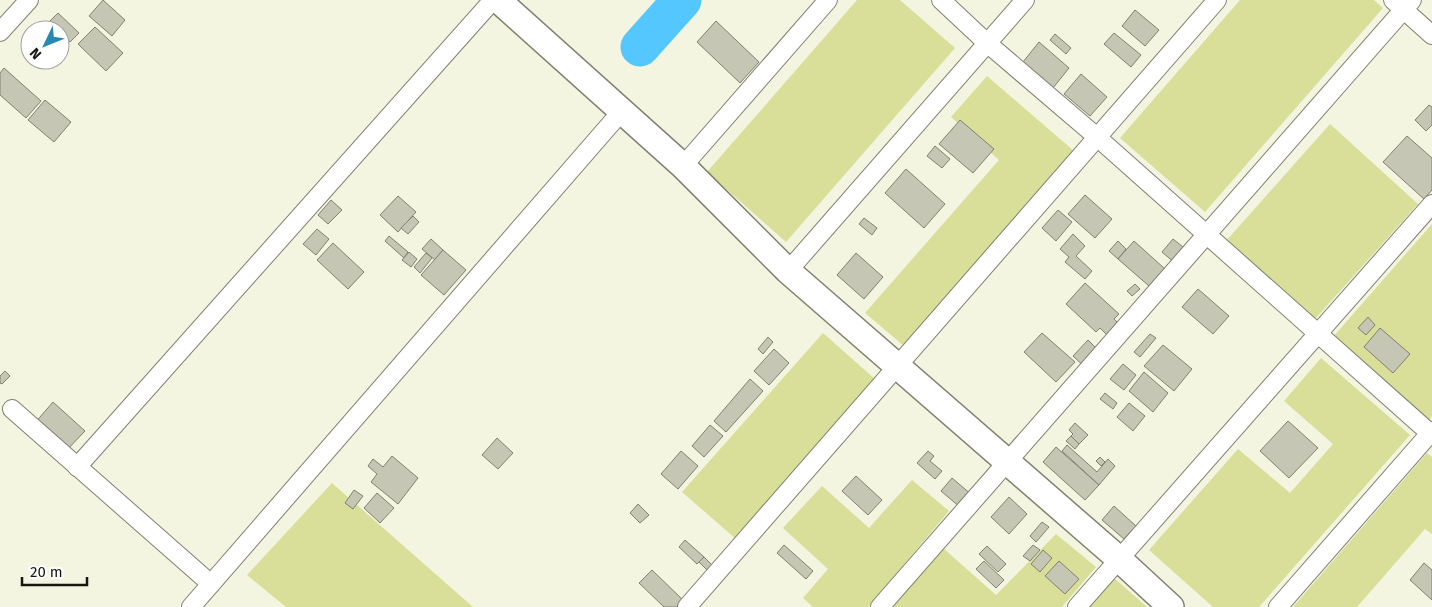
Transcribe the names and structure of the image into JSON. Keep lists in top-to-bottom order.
{
  "scale_bar": "20 m",
  "north": "bottom left"
}
